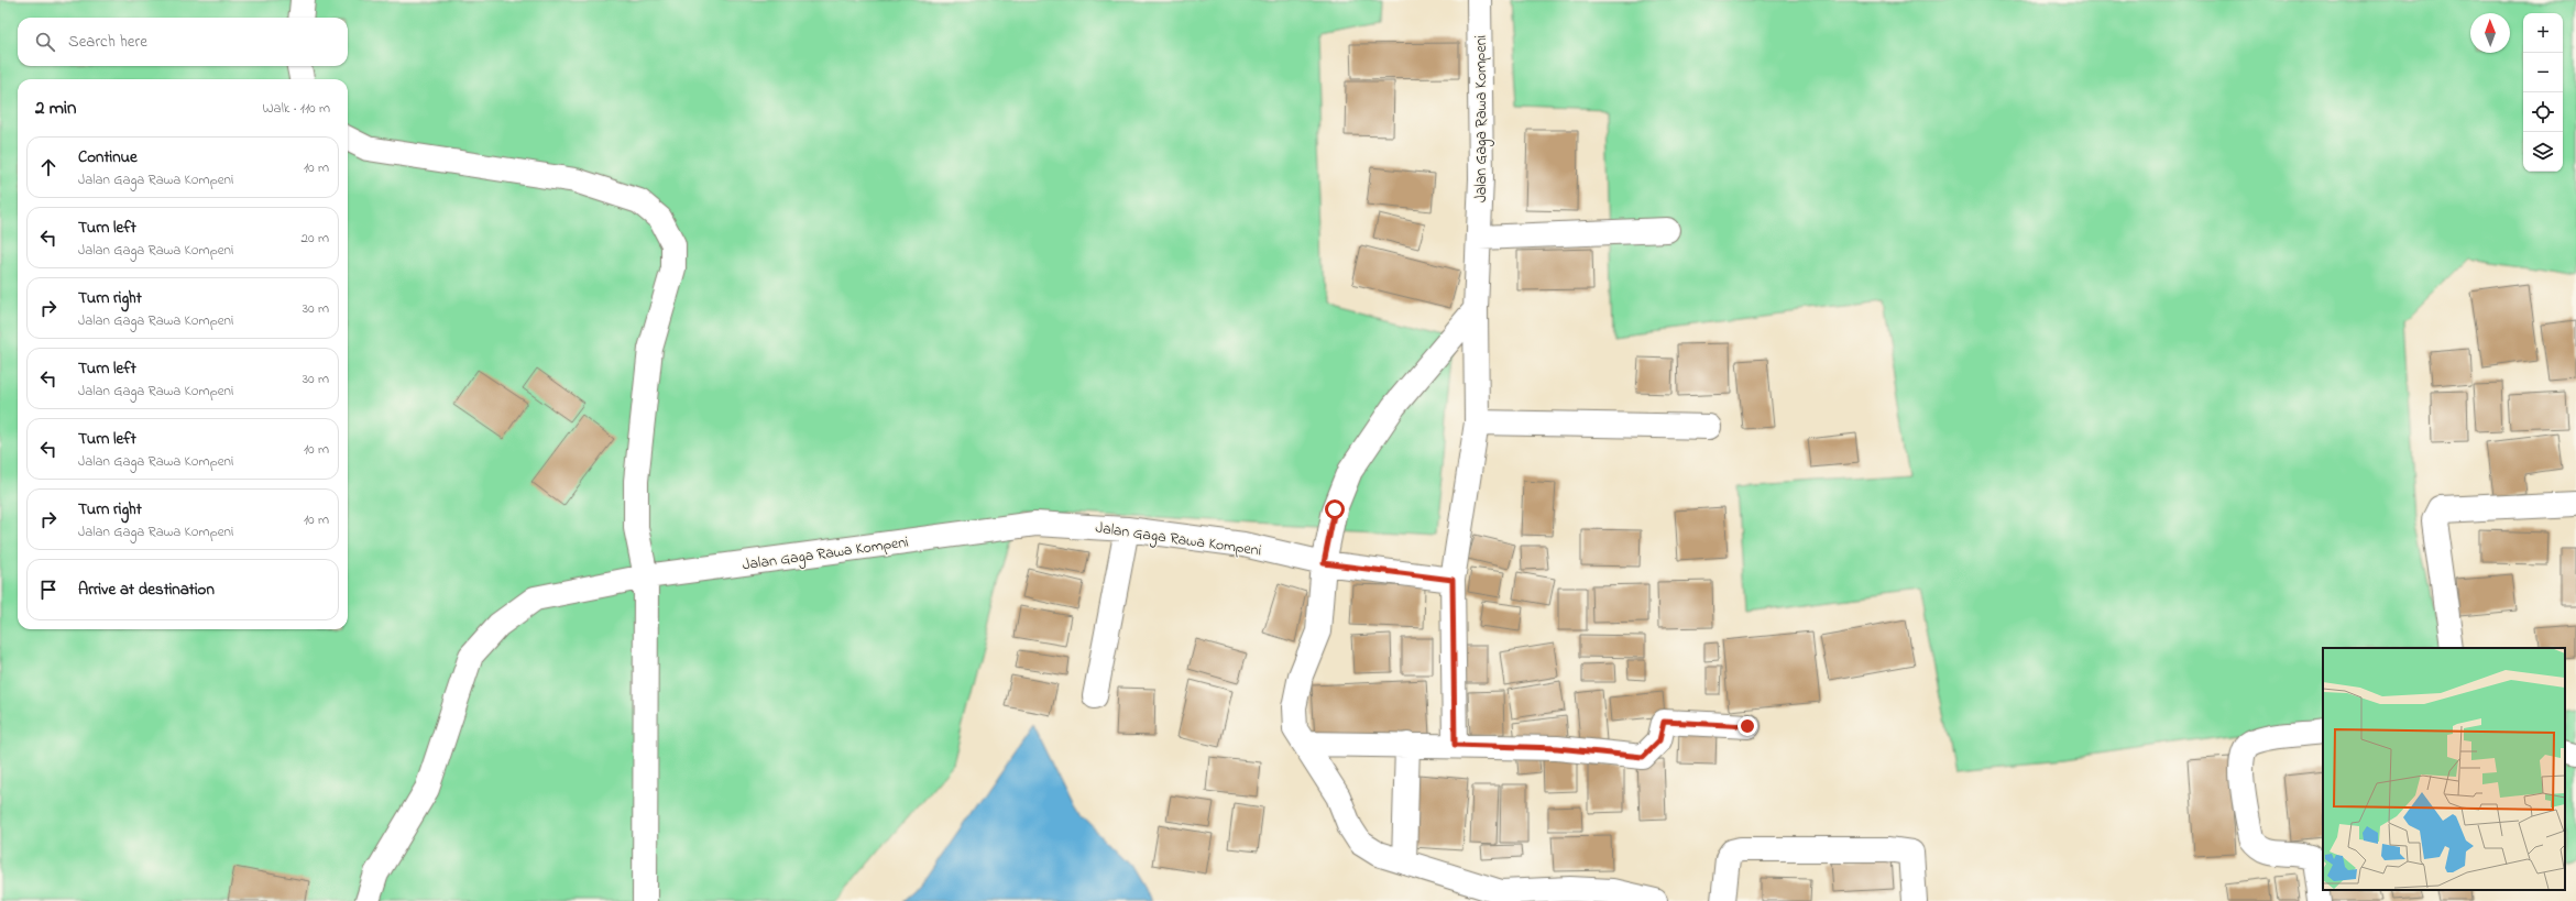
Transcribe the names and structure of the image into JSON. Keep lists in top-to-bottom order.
{
  "streets": {
    "street": ["Jalan Gaga Rawa Kompeni"]
  },
  "north": "top",
  "page": {
    "map_buttons": ["+", "−"],
    "search": "Search here",
    "heading": ["2 min", "Walk · 110 m"],
    "list": [
      ["Continue", "Jalan Gaga Rawa Kompeni", "10 m"],
      ["Turn left", "Jalan Gaga Rawa Kompeni", "20 m"],
      ["Turn right", "Jalan Gaga Rawa Kompeni", "30 m"],
      ["Turn left", "Jalan Gaga Rawa Kompeni", "30 m"],
      ["Turn left", "Jalan Gaga Rawa Kompeni", "10 m"],
      ["Turn right", "Jalan Gaga Rawa Kompeni", "10 m"],
      "Arrive at destination"
    ]
  }
}
